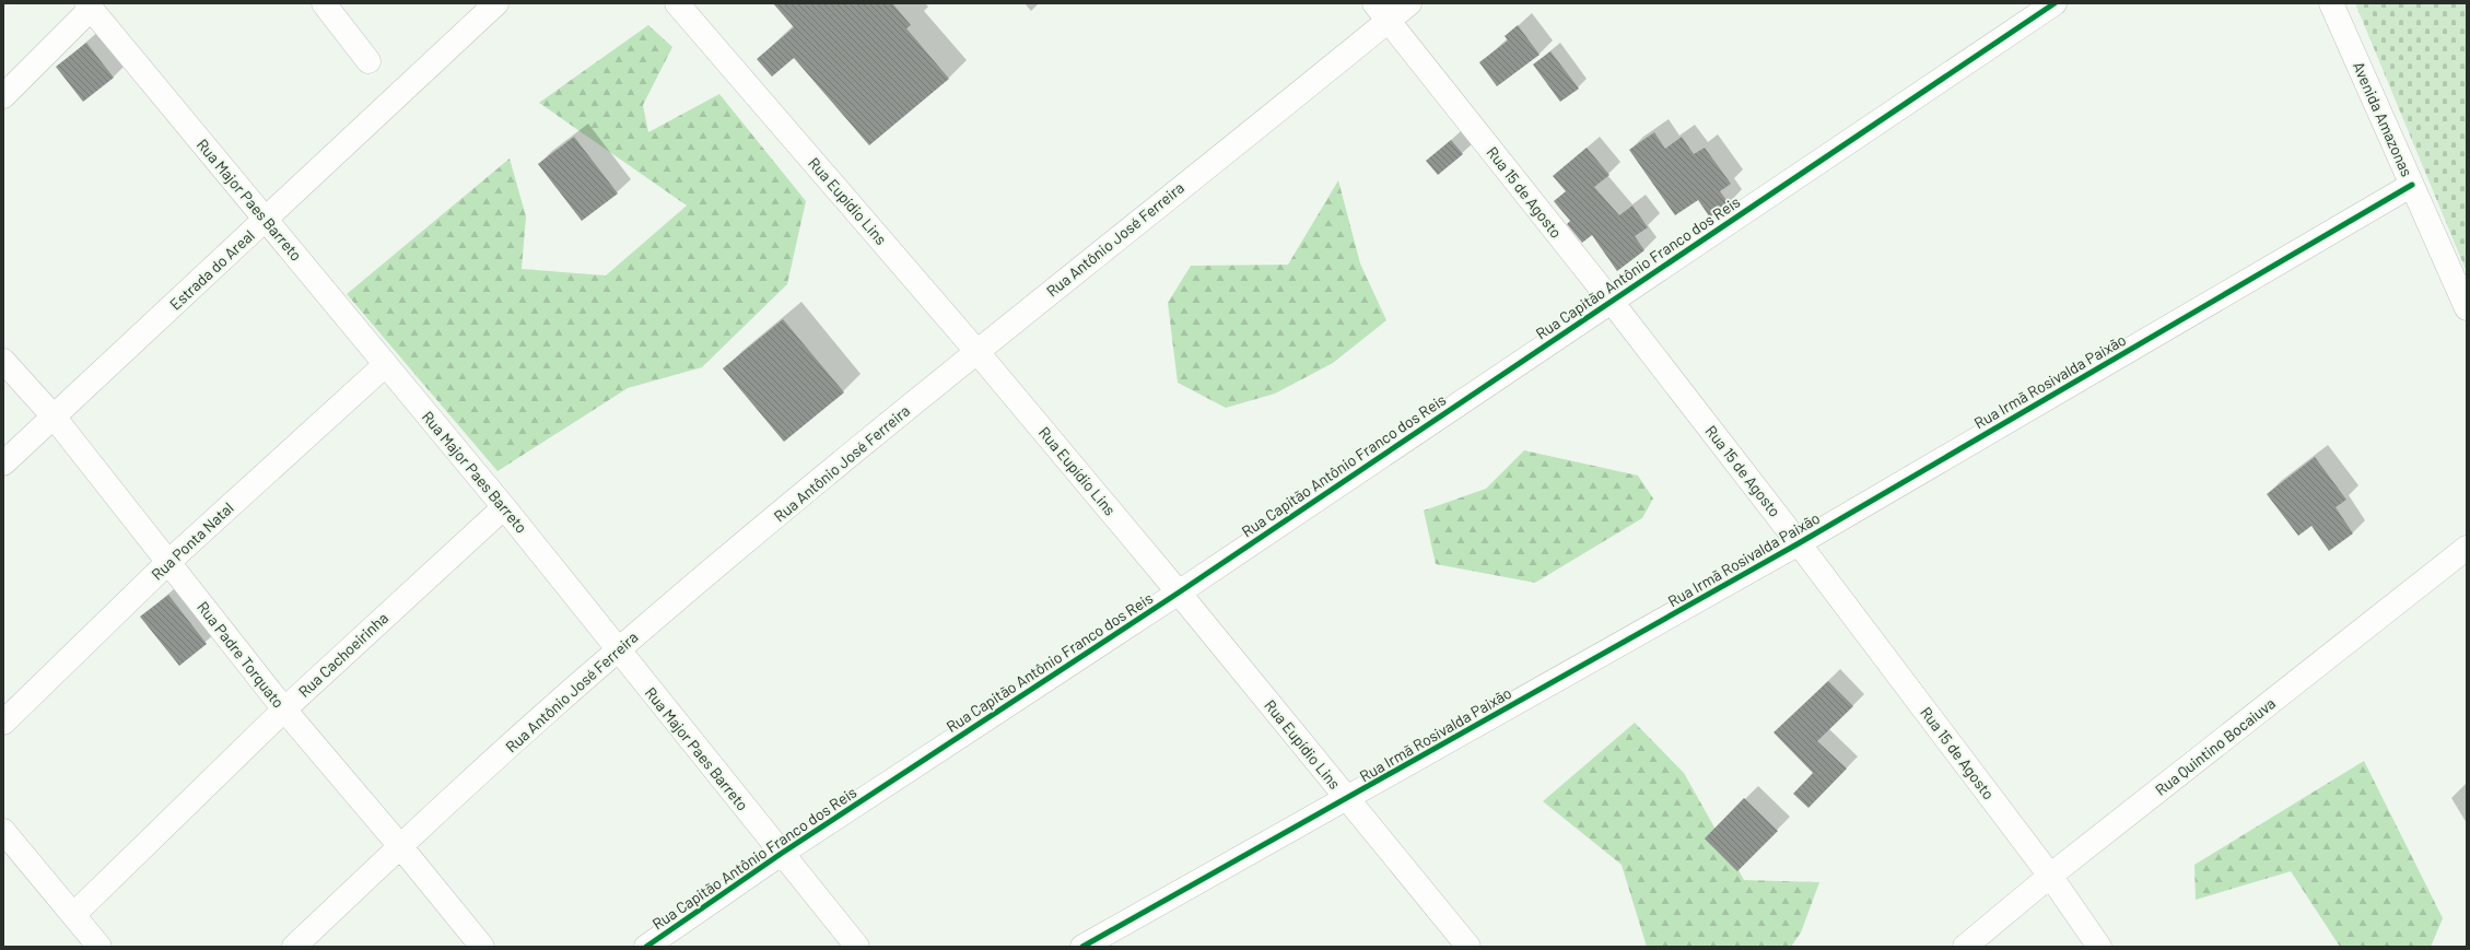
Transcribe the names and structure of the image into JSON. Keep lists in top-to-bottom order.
{
  "streets": {
    "street": [
      "Avenida Amazonas",
      "Rua 15 de Agosto",
      "Rua Major Paes Barreto",
      "Rua Eupídio Lins",
      "Rua Antônio José Ferreira",
      "Rua Capitão Antônio Franco dos Reis",
      "Estrada do Areal",
      "Rua Irmã Rosivalda Paixão",
      "Rua Ponta Natal",
      "Rua Padre Torquato",
      "Rua Cachoeirinha",
      "Rua Quintino Bocaiuva"
    ]
  },
  "crossings": [
    ["Avenida Amazonas", "Rua Irmã Rosivalda Paixão"],
    ["Rua 15 de Agosto", "Rua Antônio José Ferreira"],
    ["Rua 15 de Agosto", "Rua Capitão Antônio Franco dos Reis"],
    ["Rua 15 de Agosto", "Rua Irmã Rosivalda Paixão"],
    ["Rua 15 de Agosto", "Rua Quintino Bocaiuva"],
    ["Rua Major Paes Barreto", "Rua Antônio José Ferreira"],
    ["Rua Major Paes Barreto", "Rua Capitão Antônio Franco dos Reis"],
    ["Rua Major Paes Barreto", "Estrada do Areal"],
    ["Rua Major Paes Barreto", "Rua Ponta Natal"],
    ["Rua Major Paes Barreto", "Rua Cachoeirinha"],
    ["Rua Eupídio Lins", "Rua Antônio José Ferreira"],
    ["Rua Eupídio Lins", "Rua Capitão Antônio Franco dos Reis"],
    ["Rua Eupídio Lins", "Rua Irmã Rosivalda Paixão"],
    ["Rua Antônio José Ferreira", "Rua Padre Torquato"],
    ["Estrada do Areal", "Rua Padre Torquato"],
    ["Rua Ponta Natal", "Rua Padre Torquato"],
    ["Rua Padre Torquato", "Rua Cachoeirinha"]
  ]
}
